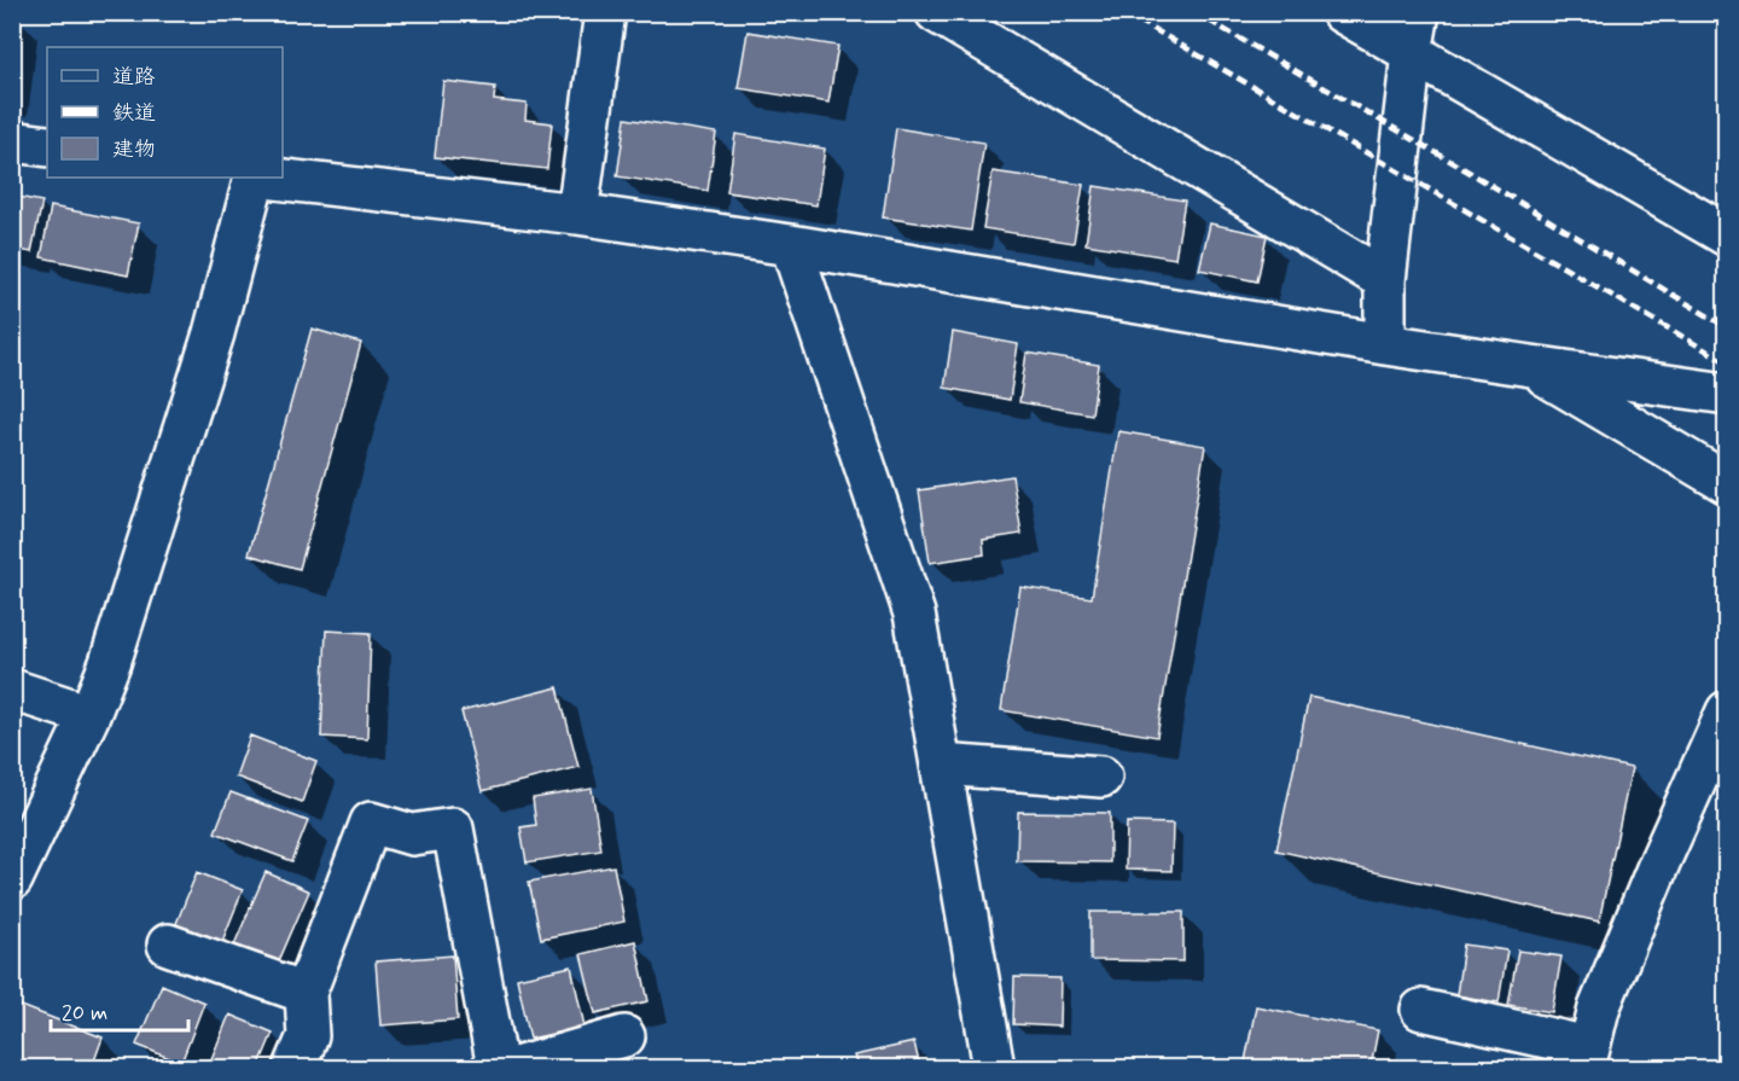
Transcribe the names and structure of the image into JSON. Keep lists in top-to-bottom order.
{
  "legend": ["道路", "鉄道", "建物"],
  "scale_bar": "20 m"
}
